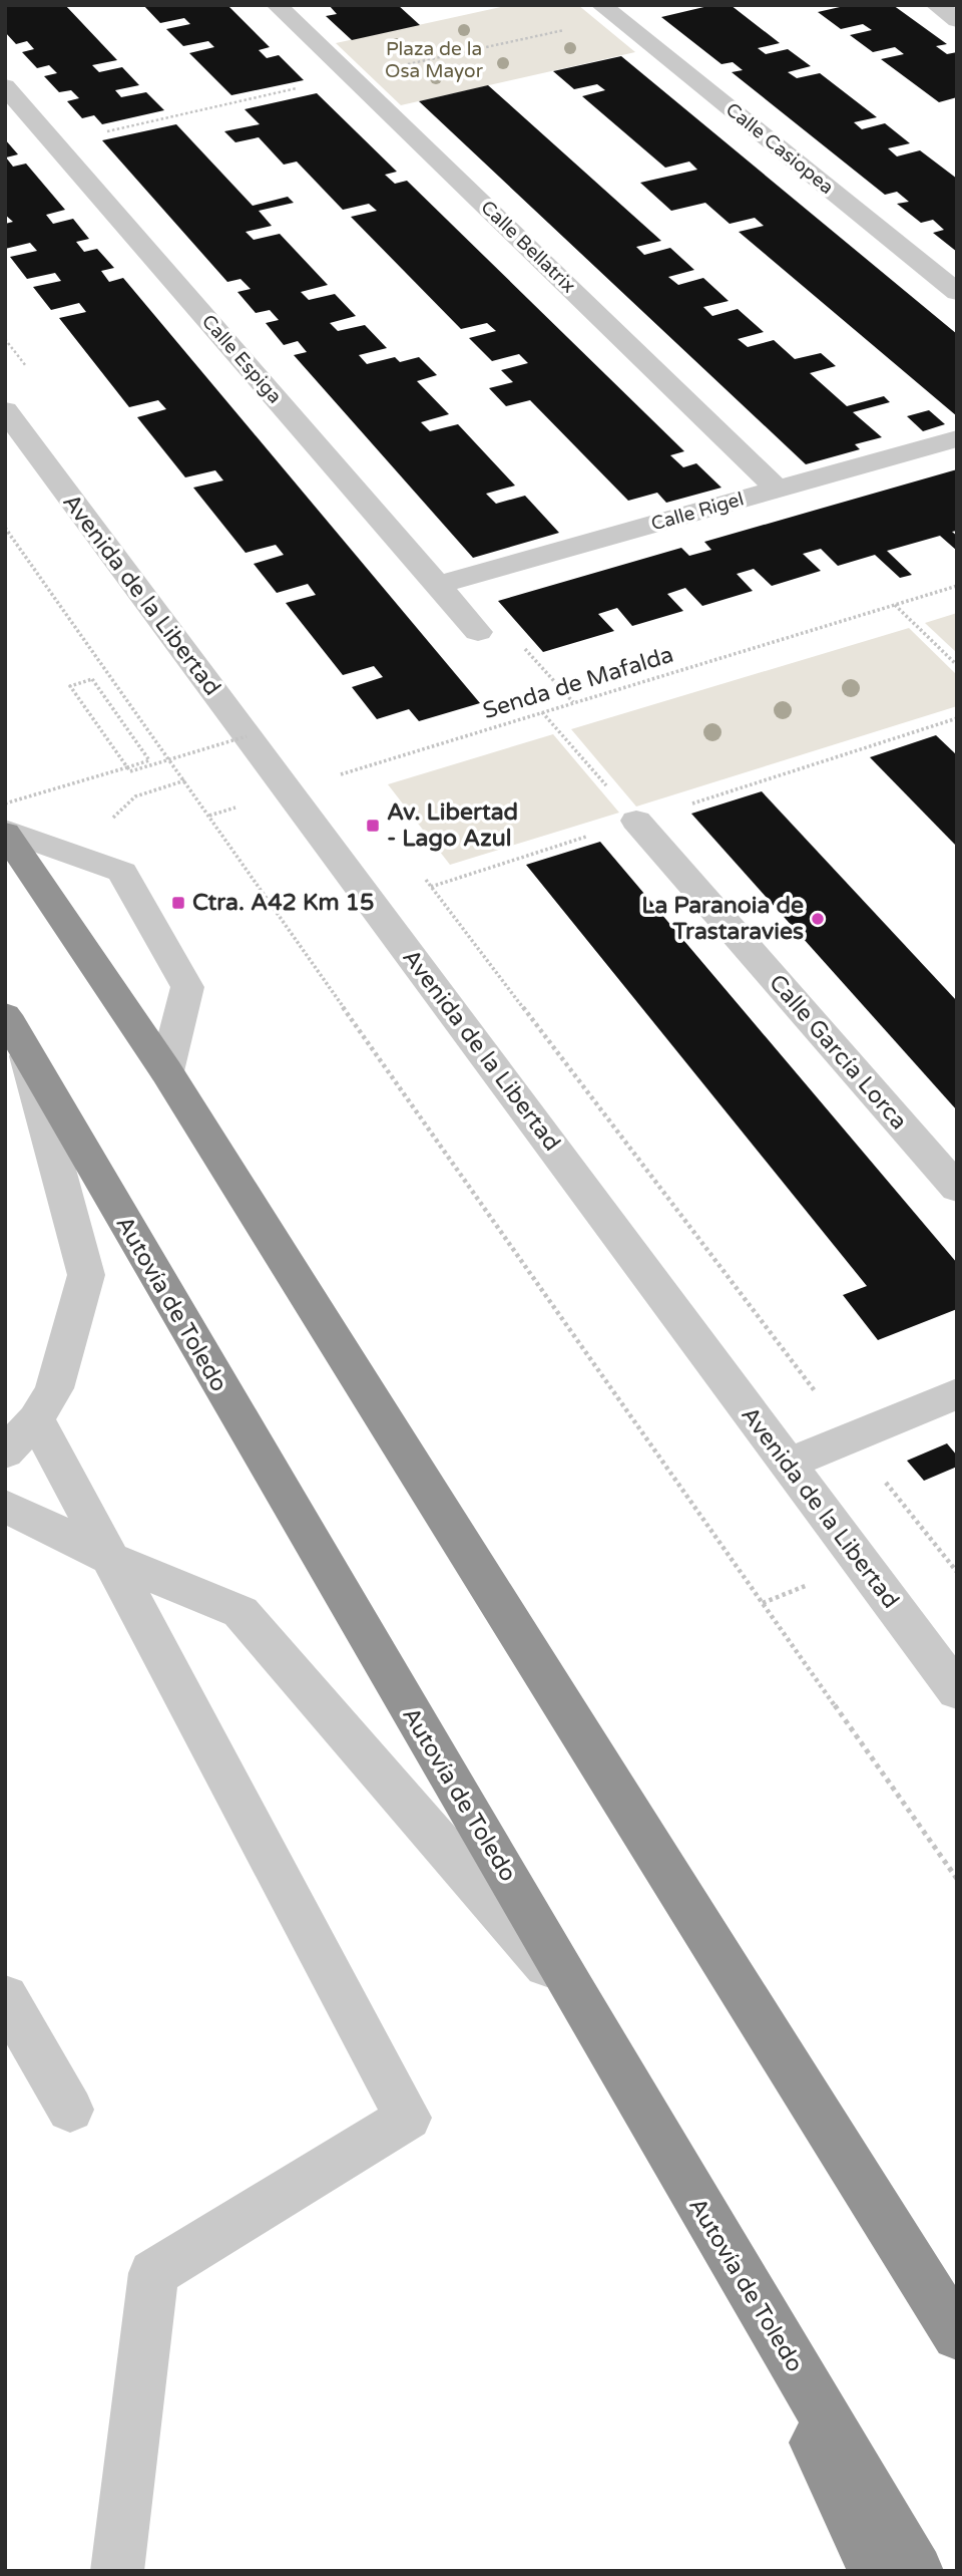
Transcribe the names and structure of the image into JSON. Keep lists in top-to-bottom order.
{
  "streets": {
    "highway": ["Autovía de Toledo"],
    "street": [
      "Calle Casiopea",
      "Calle Bellatrix",
      "Calle Espiga",
      "Calle Rigel",
      "Avenida de la Libertad",
      "Calle García Lorca"
    ],
    "path": ["Senda de Mafalda"]
  },
  "crossings": [
    ["Calle Bellatrix", "Calle Rigel"],
    ["Calle Espiga", "Calle Rigel"],
    ["Avenida de la Libertad", "Senda de Mafalda"]
  ],
  "parks": ["Plaza de la Osa Mayor"],
  "places": {
    "transit": ["Av. Libertad - Lago Azul", "Ctra. A42 Km 15"],
    "other": ["La Paranoia de Trastaravies"]
  }
}
